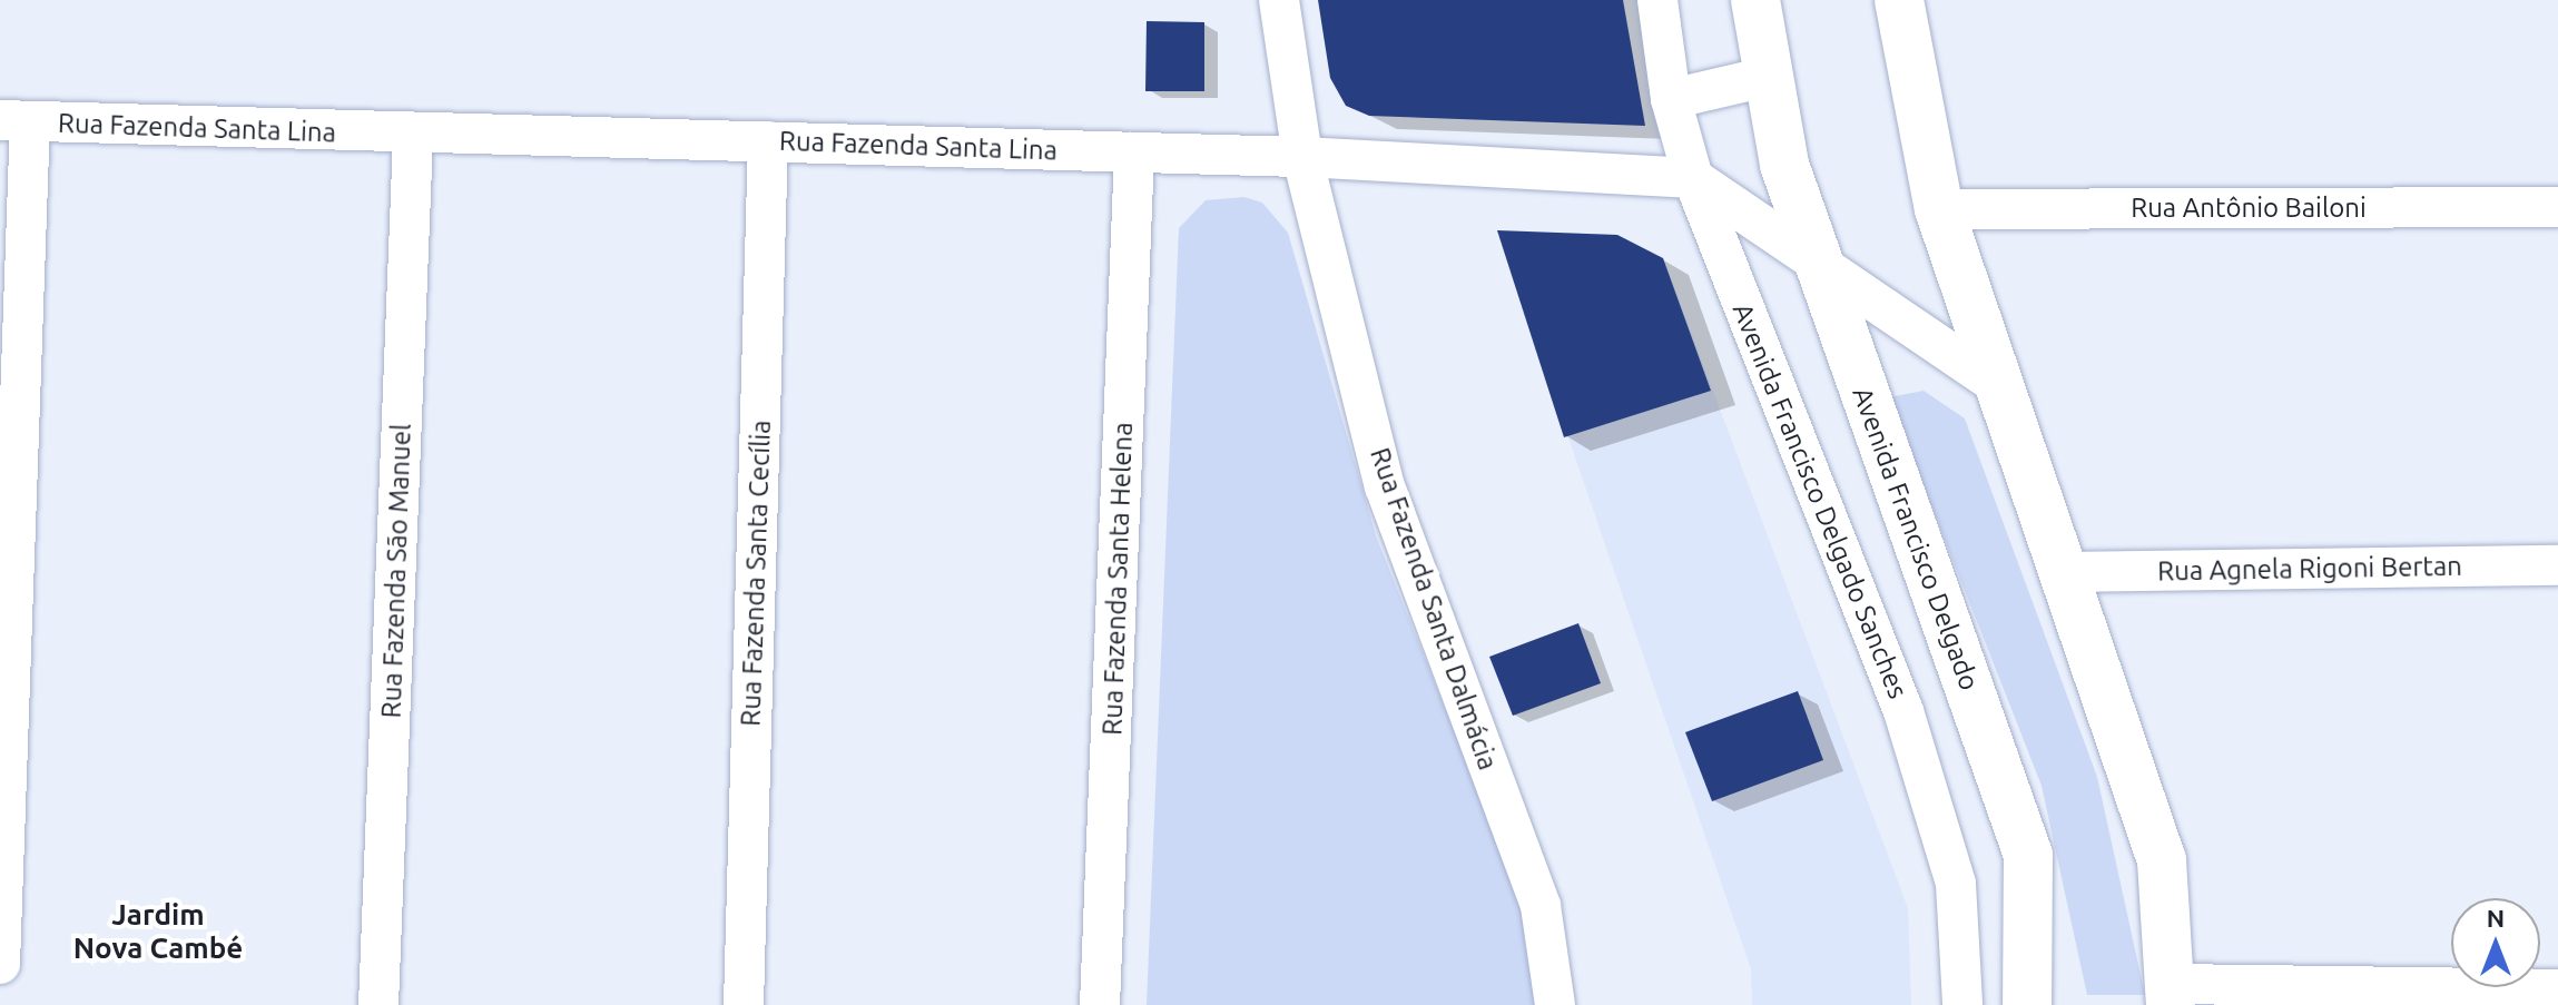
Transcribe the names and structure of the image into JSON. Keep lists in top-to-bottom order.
{
  "streets": {
    "main road": ["Avenida Francisco Delgado"],
    "street": [
      "Rua Fazenda Santa Lina",
      "Rua Antônio Bailoni",
      "Avenida Francisco Delgado Sanches",
      "Rua Agnela Rigoni Bertan",
      "Rua Fazenda São Manuel",
      "Rua Fazenda Santa Cecília",
      "Rua Fazenda Santa Helena",
      "Rua Fazenda Santa Dalmácia"
    ]
  },
  "crossings": [
    ["Rua Fazenda Santa Lina", "Avenida Francisco Delgado Sanches"],
    ["Rua Fazenda Santa Lina", "Avenida Francisco Delgado"],
    ["Rua Fazenda Santa Lina", "Rua Fazenda São Manuel"],
    ["Rua Fazenda Santa Lina", "Rua Fazenda Santa Cecília"],
    ["Rua Fazenda Santa Lina", "Rua Fazenda Santa Helena"],
    ["Rua Fazenda Santa Lina", "Rua Fazenda Santa Dalmácia"]
  ],
  "districts": ["Jardim Nova Cambé"],
  "north": "top"
}
